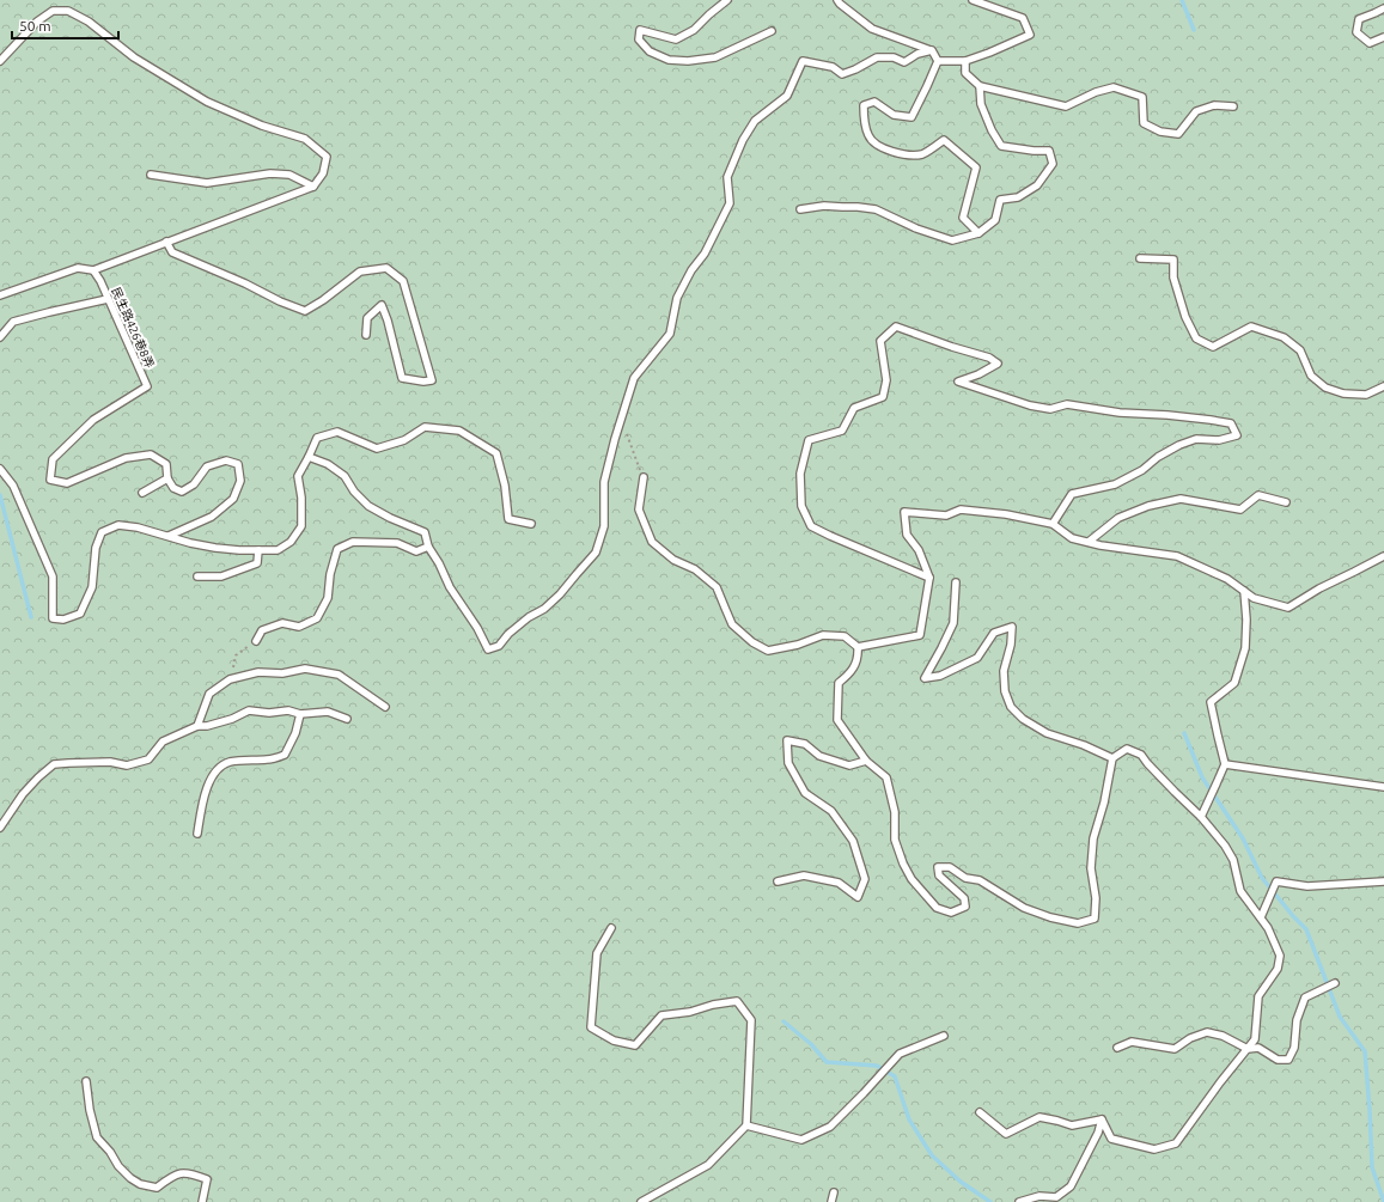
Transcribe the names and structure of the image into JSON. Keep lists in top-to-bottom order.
{
  "streets": {
    "lane": ["民生路426巷8弄"]
  },
  "scale_bar": "50 m"
}
